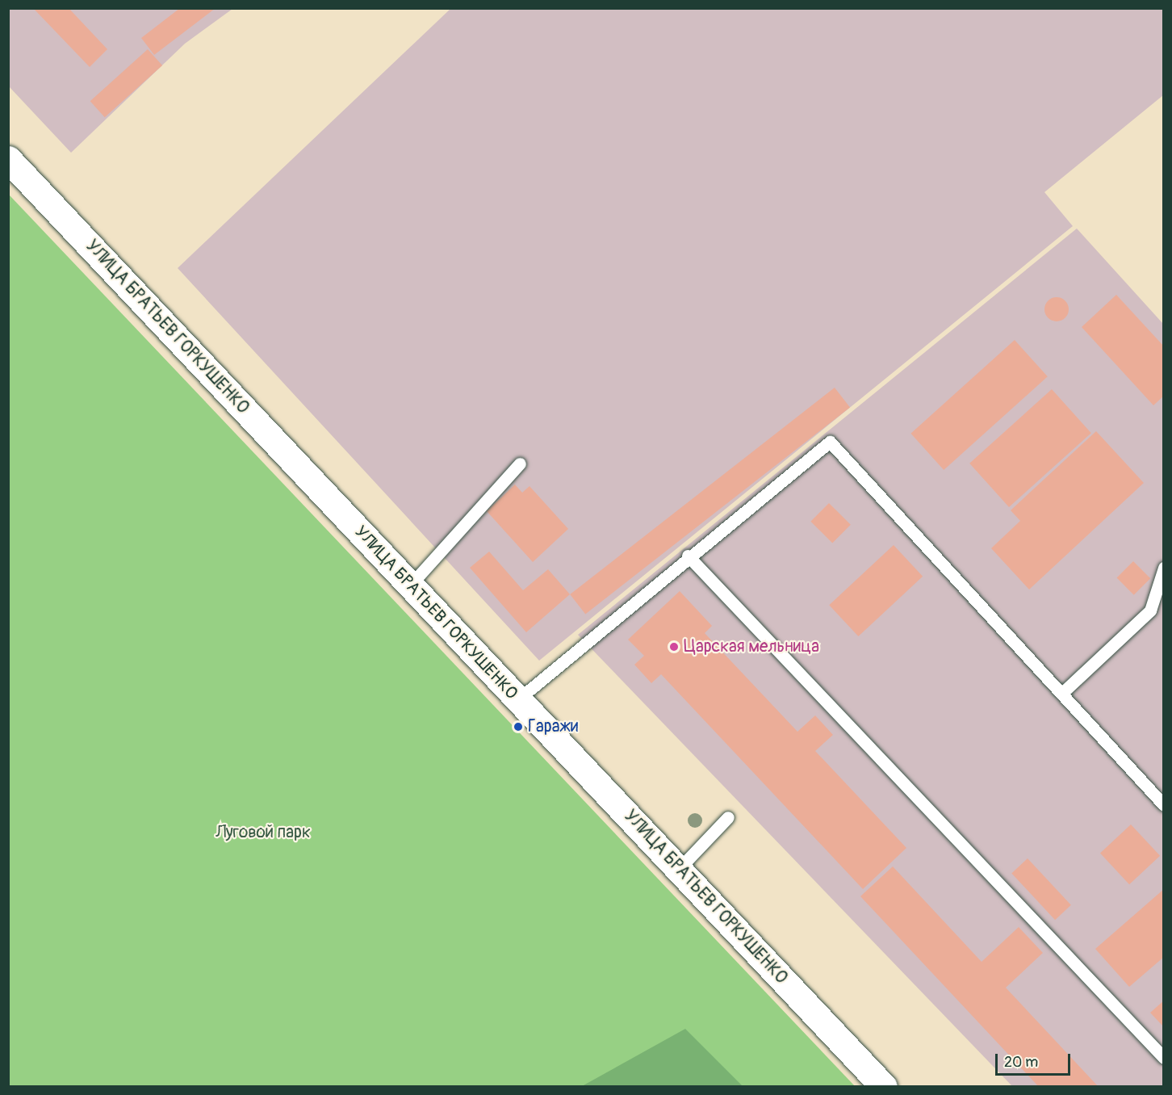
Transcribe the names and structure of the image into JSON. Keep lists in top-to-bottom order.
{
  "streets": {
    "street": ["УЛИЦА БРАТЬЕВ ГОРКУШЕНКО"]
  },
  "parks": ["Луговой парк"],
  "places": ["Царская мельница", "Гаражи"],
  "scale_bar": "20 m"
}
